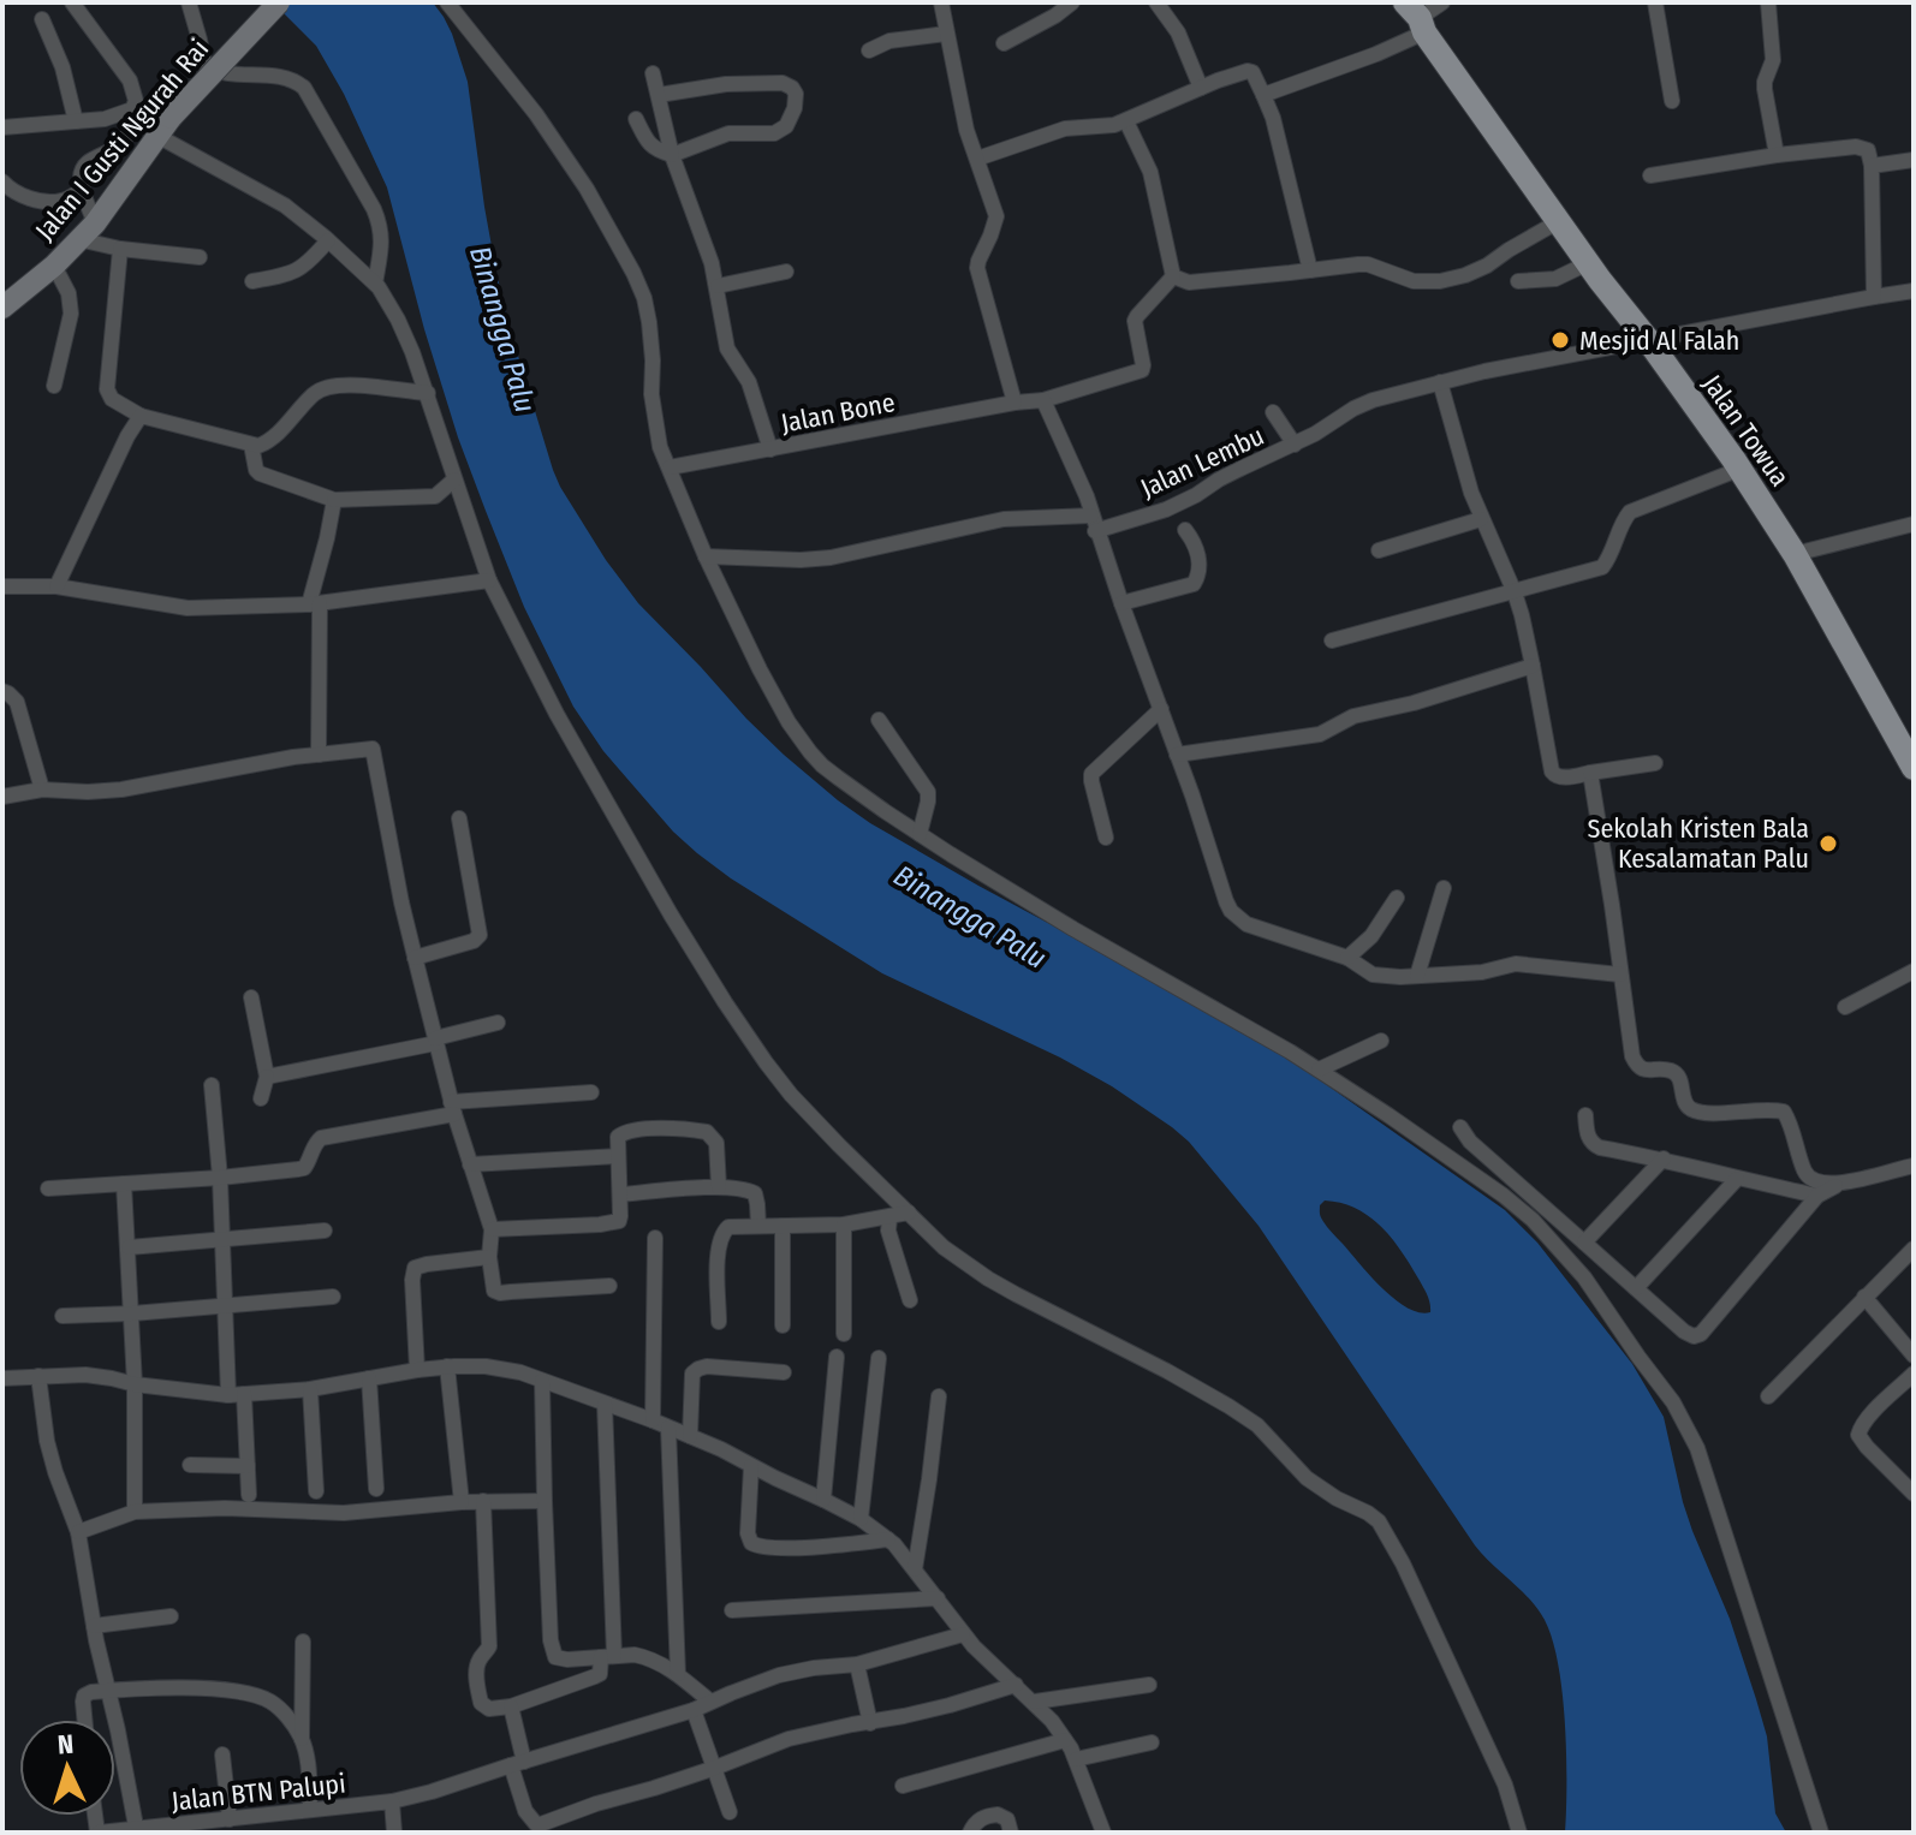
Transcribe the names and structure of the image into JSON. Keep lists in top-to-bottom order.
{
  "streets": {
    "main road": ["Jalan I Gusti Ngurah Rai", "Jalan Towua"],
    "street": ["Jalan Bone", "Jalan Lembu", "Jalan BTN Palupi"]
  },
  "crossings": [
    ["Jalan Towua", "Jalan Lembu"]
  ],
  "water": ["Binangga Palu"],
  "places": ["Mesjid Al Falah", "Sekolah Kristen Bala Kesalamatan Palu"],
  "north": "top"
}
